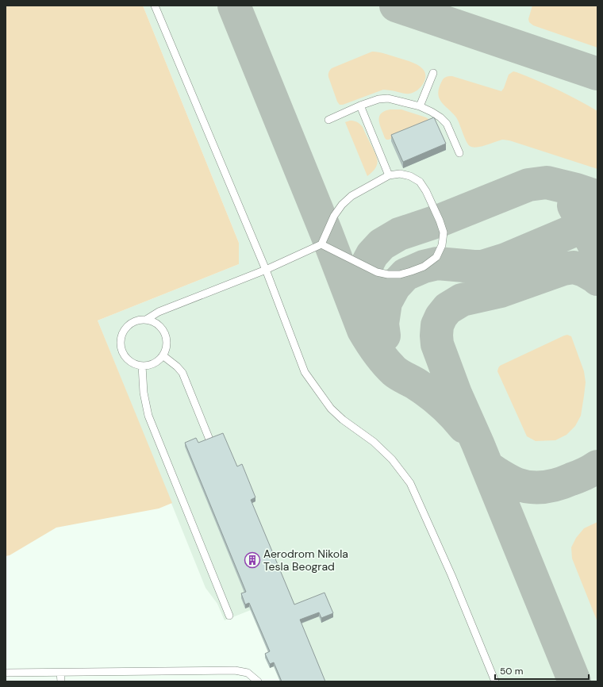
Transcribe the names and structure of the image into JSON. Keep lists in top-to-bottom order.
{
  "places": {
    "building": ["Aerodrom Nikola Tesla Beograd"]
  },
  "scale_bar": "50 m"
}
